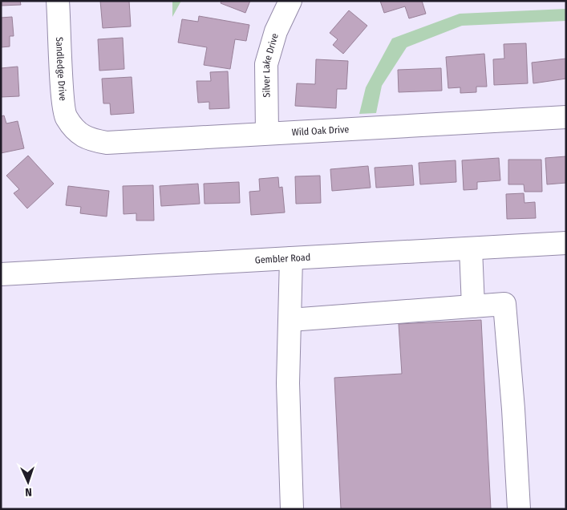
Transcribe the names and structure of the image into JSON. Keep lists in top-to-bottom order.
{
  "streets": {
    "street": [
      "Silver Lake Drive",
      "Sandledge Drive",
      "Wild Oak Drive",
      "Gembler Road"
    ]
  },
  "crossings": [
    ["Silver Lake Drive", "Wild Oak Drive"],
    ["Sandledge Drive", "Wild Oak Drive"]
  ],
  "north": "bottom"
}
